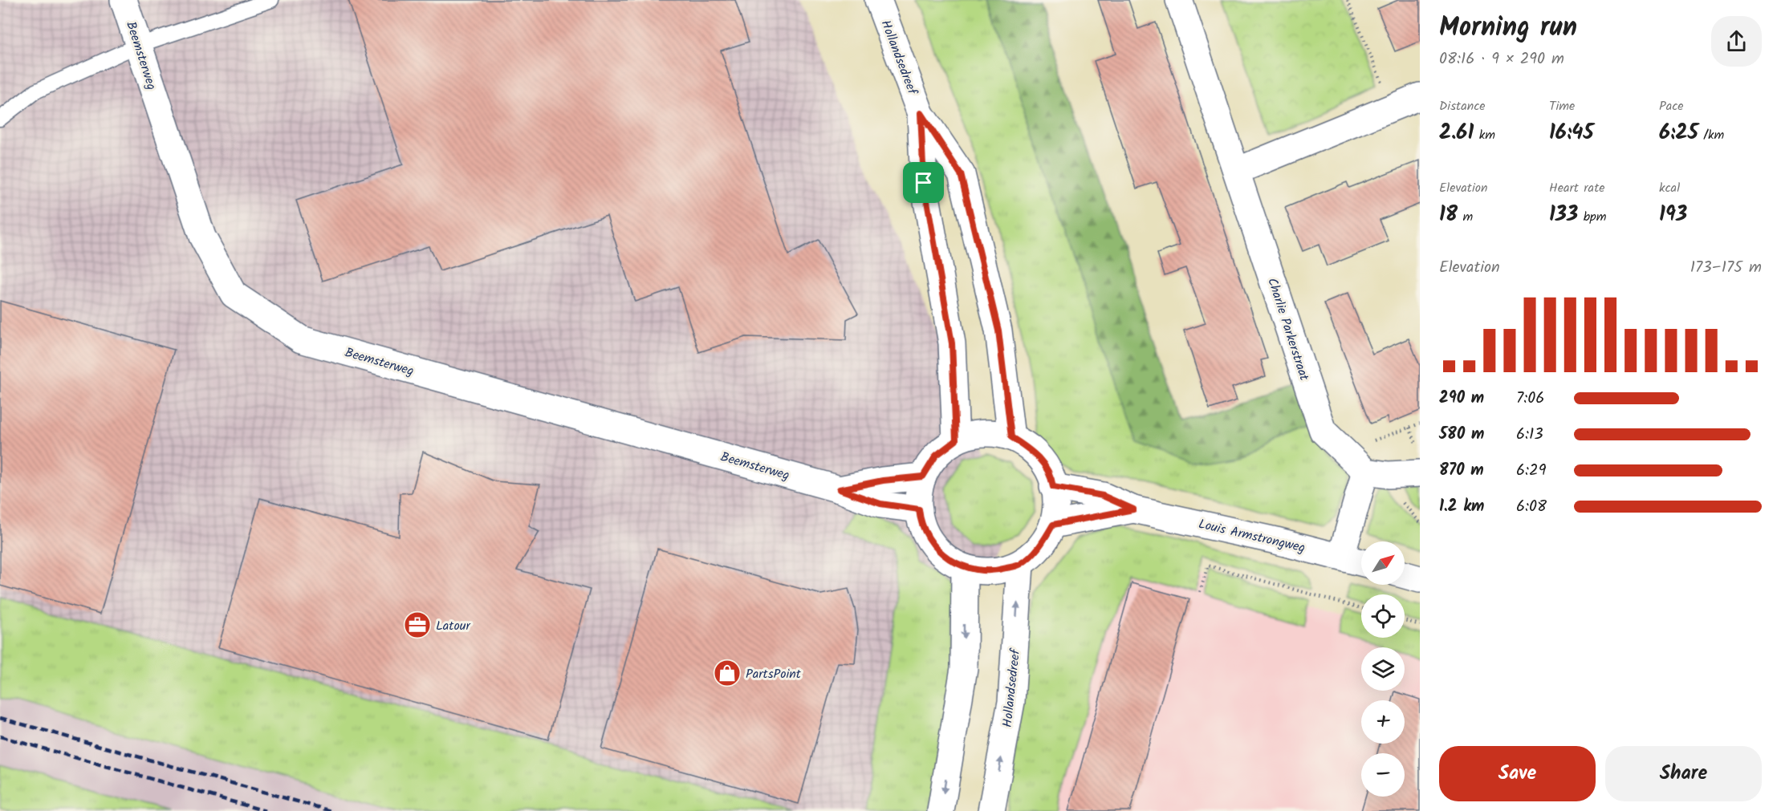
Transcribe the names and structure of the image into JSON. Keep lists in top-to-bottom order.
{
  "streets": {
    "street": [
      "Beemsterweg",
      "Hollandsedreef",
      "Charlie Parkerstraat",
      "Louis Armstrongweg"
    ]
  },
  "crossings": [
    ["Beemsterweg", "Hollandsedreef"],
    ["Beemsterweg", "Louis Armstrongweg"],
    ["Hollandsedreef", "Louis Armstrongweg"]
  ],
  "places": {
    "office": ["Latour"],
    "shop": ["PartsPoint"]
  },
  "north": "top right",
  "page": {
    "heading": ["Morning run", "08:16 · 9 × 290 m"],
    "stats": [
      ["Distance", "2.61 km"],
      ["Time", "16:45"],
      ["Pace", "6:25 /km"],
      ["Elevation", "18 m"],
      ["Heart rate", "133 bpm"],
      ["kcal", "193"]
    ],
    "chart": ["Elevation", "173–175 m"],
    "list": [
      {
        "name": "290 m",
        "note": "7:06"
      },
      {
        "name": "580 m",
        "note": "6:13"
      },
      {
        "name": "870 m",
        "note": "6:29"
      },
      {
        "name": "1.2 km",
        "note": "6:08"
      }
    ],
    "map_buttons": ["+", "−"],
    "buttons": ["Save", "Share"]
  }
}
